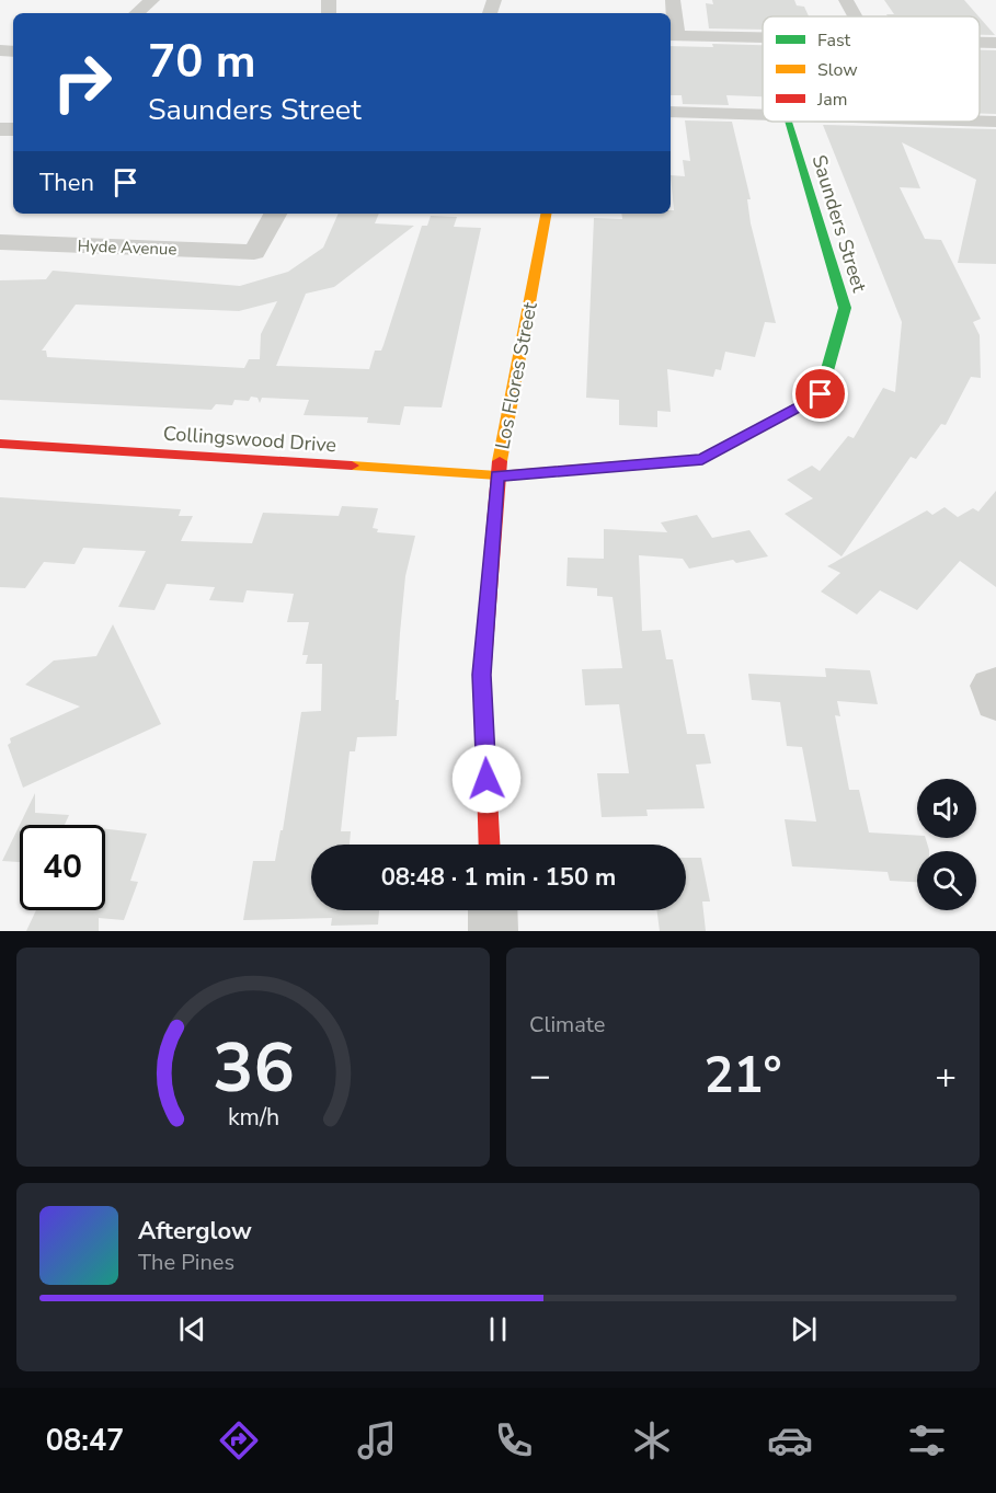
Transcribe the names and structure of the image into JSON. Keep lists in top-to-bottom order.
{
  "streets": {
    "street": [
      "Saunders Street",
      "Hyde Avenue",
      "Los Flores Street",
      "Collingswood Drive"
    ]
  },
  "crossings": [
    ["Saunders Street", "Los Flores Street"],
    ["Saunders Street", "Collingswood Drive"],
    ["Los Flores Street", "Collingswood Drive"]
  ],
  "legend": ["Fast", "Slow", "Jam"],
  "page": {
    "turn": ["70 m", "Saunders Street"],
    "then": "Then",
    "limit": "40",
    "trip": "08:48 · 1 min · 150 m",
    "tile": "Climate",
    "heat": ["−", "21°", "+"],
    "song": ["Afterglow", "The Pines"],
    "tabs": "08:47",
    "gauge": ["36", "km/h"]
  }
}
